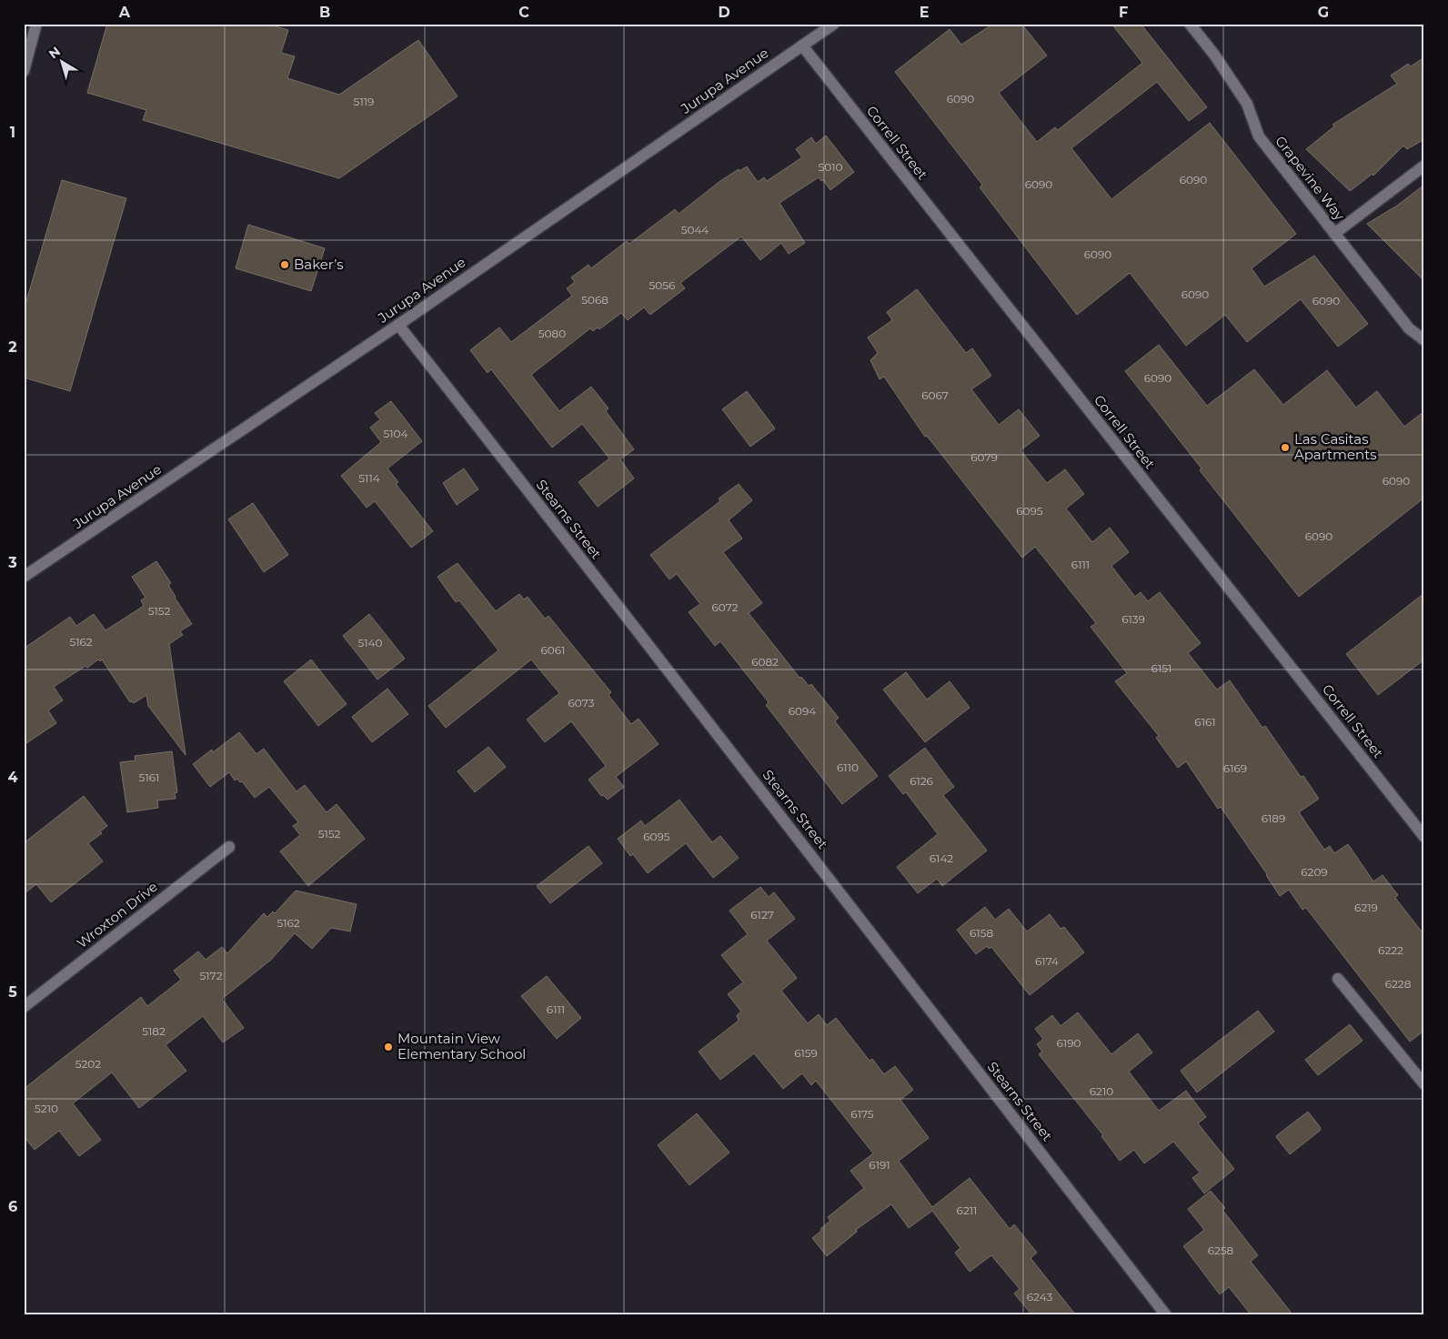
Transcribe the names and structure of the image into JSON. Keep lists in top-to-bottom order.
{
  "streets": {
    "street": [
      "Jurupa Avenue",
      "Correll Street",
      "Grapevine Way",
      "Stearns Street",
      "Wroxton Drive"
    ]
  },
  "crossings": [
    ["Jurupa Avenue", "Correll Street"],
    ["Jurupa Avenue", "Stearns Street"]
  ],
  "places": ["Baker’s", "Las Casitas Apartments", "Mountain View Elementary School"],
  "house_numbers": [
    "6090",
    "5119",
    "5010",
    "6090",
    "6090",
    "5044",
    "6090",
    "5056",
    "6090",
    "5068",
    "6090",
    "5080",
    "6090",
    "6067",
    "5104",
    "6079",
    "5114",
    "6090",
    "6095",
    "6090",
    "6111",
    "6072",
    "5152",
    "6139",
    "5162",
    "5140",
    "6061",
    "6082",
    "6151",
    "6073",
    "6094",
    "6161",
    "6110",
    "6169",
    "5161",
    "6126",
    "6189",
    "5152",
    "6095",
    "6142",
    "6209",
    "6219",
    "6127",
    "5162",
    "6158",
    "6222",
    "6174",
    "5172",
    "6228",
    "6111",
    "5182",
    "6190",
    "6159",
    "5202",
    "6210",
    "5210",
    "6175",
    "6191",
    "6211",
    "6258",
    "6243"
  ],
  "north": "top left",
  "grid": {
    "columns": [
      "A",
      "B",
      "C",
      "D",
      "E",
      "F",
      "G"
    ],
    "rows": [
      "1",
      "2",
      "3",
      "4",
      "5",
      "6"
    ]
  }
}
